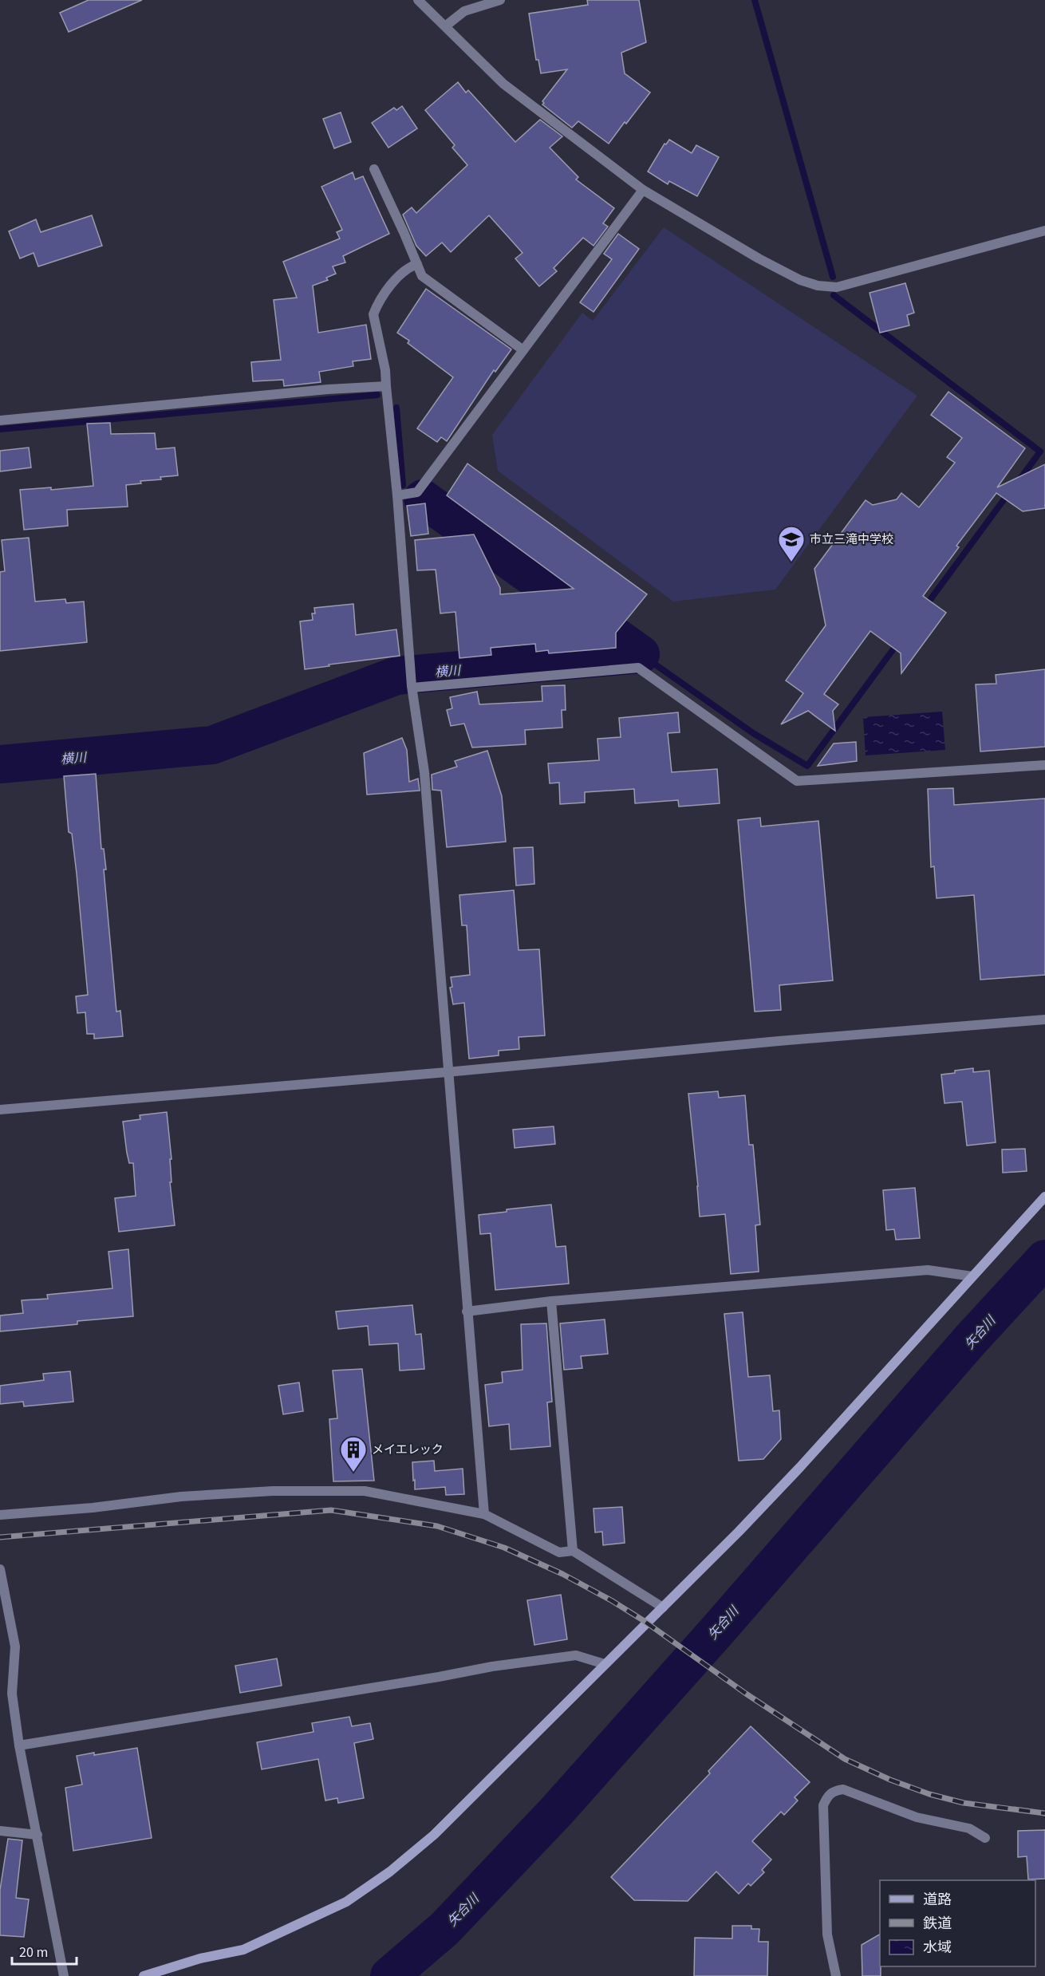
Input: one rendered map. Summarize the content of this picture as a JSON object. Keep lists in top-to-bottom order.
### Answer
{
  "water": ["横川", "矢合川"],
  "places": {
    "school or university": ["市立三滝中学校"],
    "building": ["メイエレック"]
  },
  "legend": ["道路", "鉄道", "水域"],
  "scale_bar": "20 m"
}
